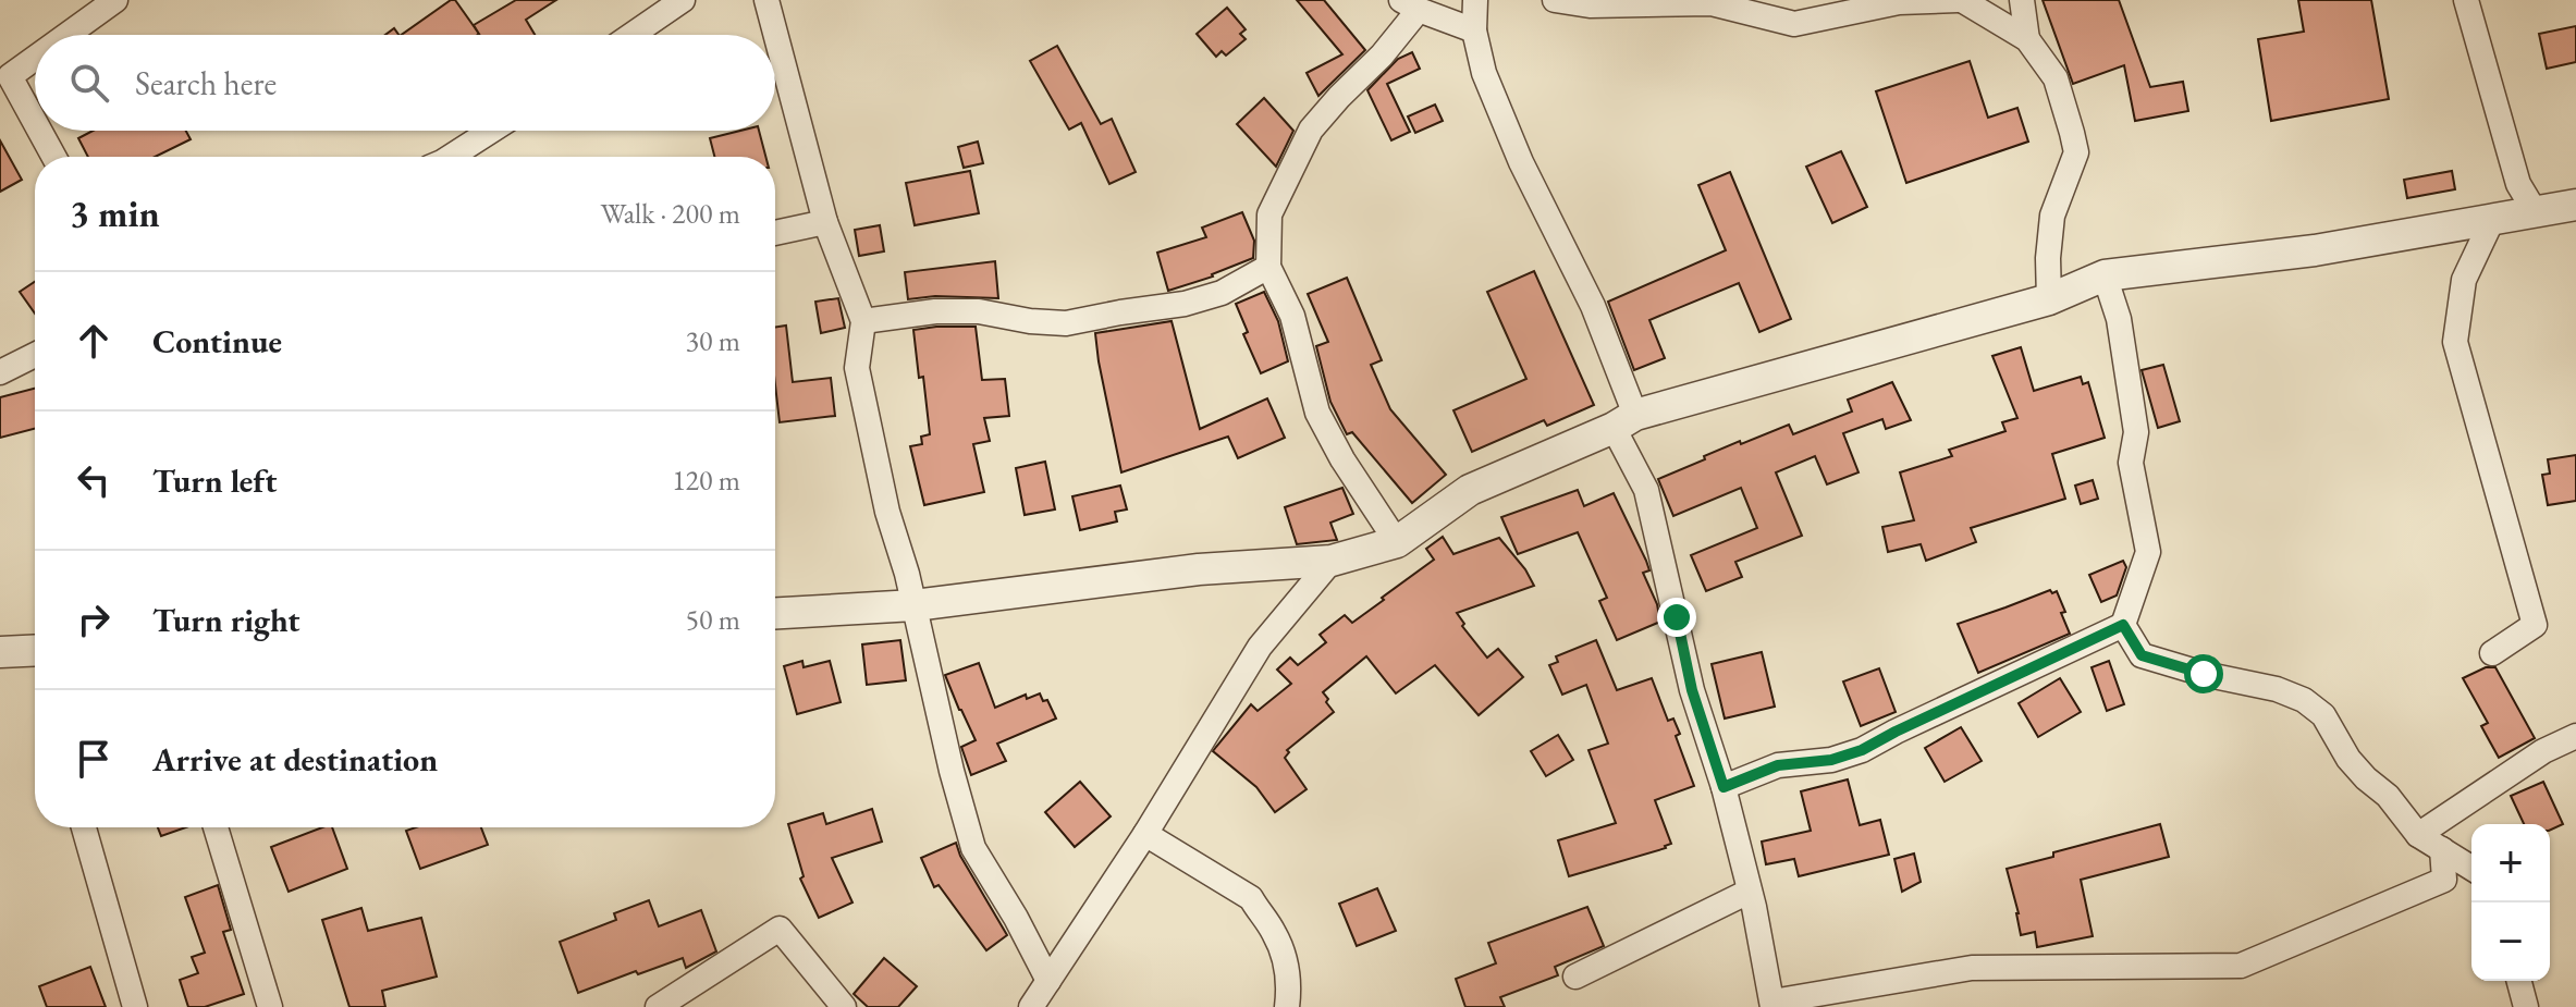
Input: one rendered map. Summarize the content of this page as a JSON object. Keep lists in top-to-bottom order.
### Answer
{
  "page": {
    "search": "Search here",
    "heading": ["3 min", "Walk · 200 m"],
    "list": [
      ["Continue", "30 m"],
      ["Turn left", "120 m"],
      ["Turn right", "50 m"],
      "Arrive at destination"
    ],
    "map_buttons": ["+", "−"]
  }
}
